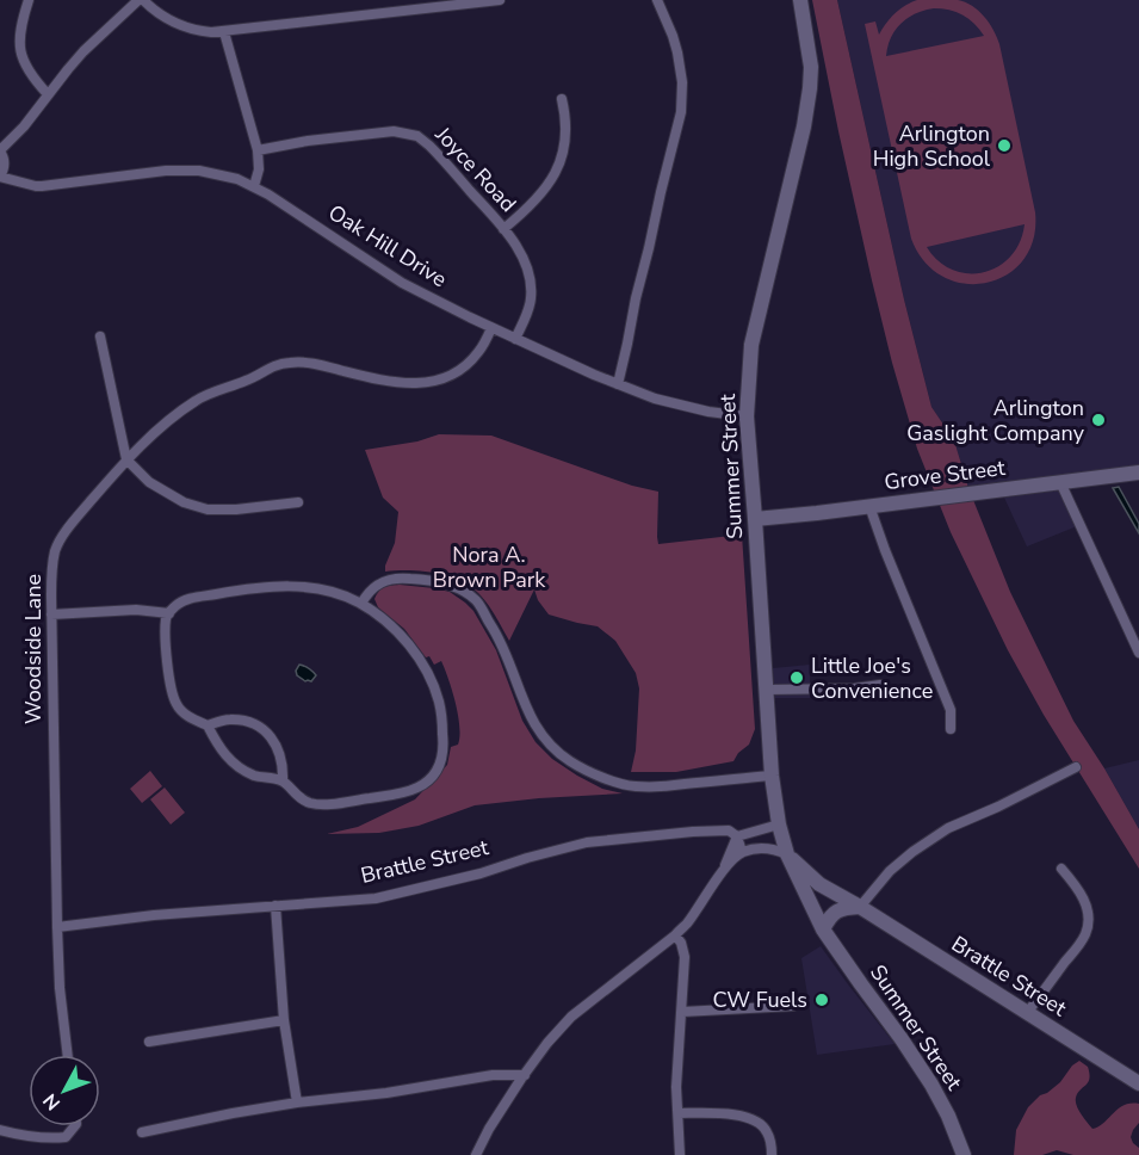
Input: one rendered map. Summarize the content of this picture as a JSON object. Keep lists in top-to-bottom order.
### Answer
{
  "streets": {
    "main road": ["Summer Street", "Grove Street", "Brattle Street"],
    "street": ["Joyce Road", "Oak Hill Drive", "Woodside Lane"]
  },
  "crossings": [
    ["Joyce Road", "Oak Hill Drive"],
    ["Oak Hill Drive", "Summer Street"],
    ["Oak Hill Drive", "Woodside Lane"],
    ["Summer Street", "Grove Street"],
    ["Summer Street", "Brattle Street"],
    ["Woodside Lane", "Brattle Street"]
  ],
  "parks": ["Nora A. Brown Park"],
  "places": [
    "Arlington High School",
    "Arlington Gaslight Company",
    "Little Joe's Convenience",
    "CW Fuels"
  ],
  "north": "bottom left"
}
